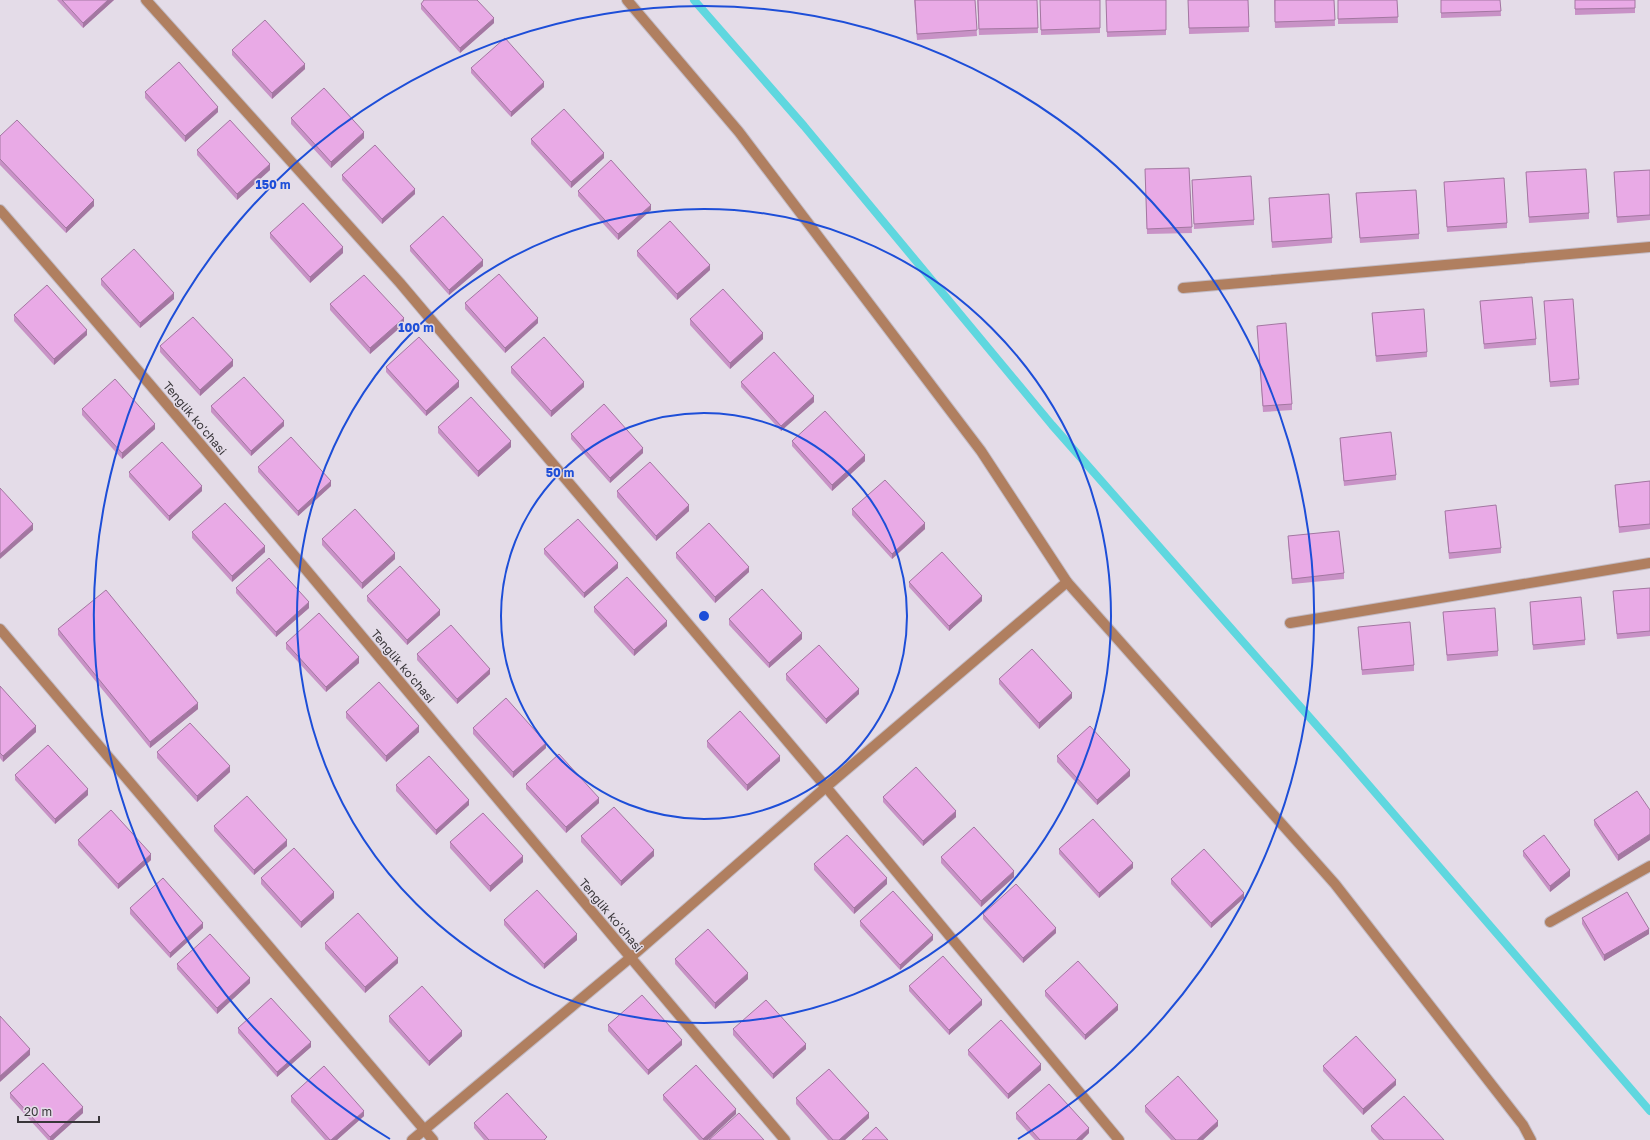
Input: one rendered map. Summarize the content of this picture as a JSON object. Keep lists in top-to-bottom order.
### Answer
{
  "streets": {
    "street": ["Tenglik ko'chasi"]
  },
  "scale_bar": "20 m",
  "rings": ["150 m", "100 m", "50 m"]
}
